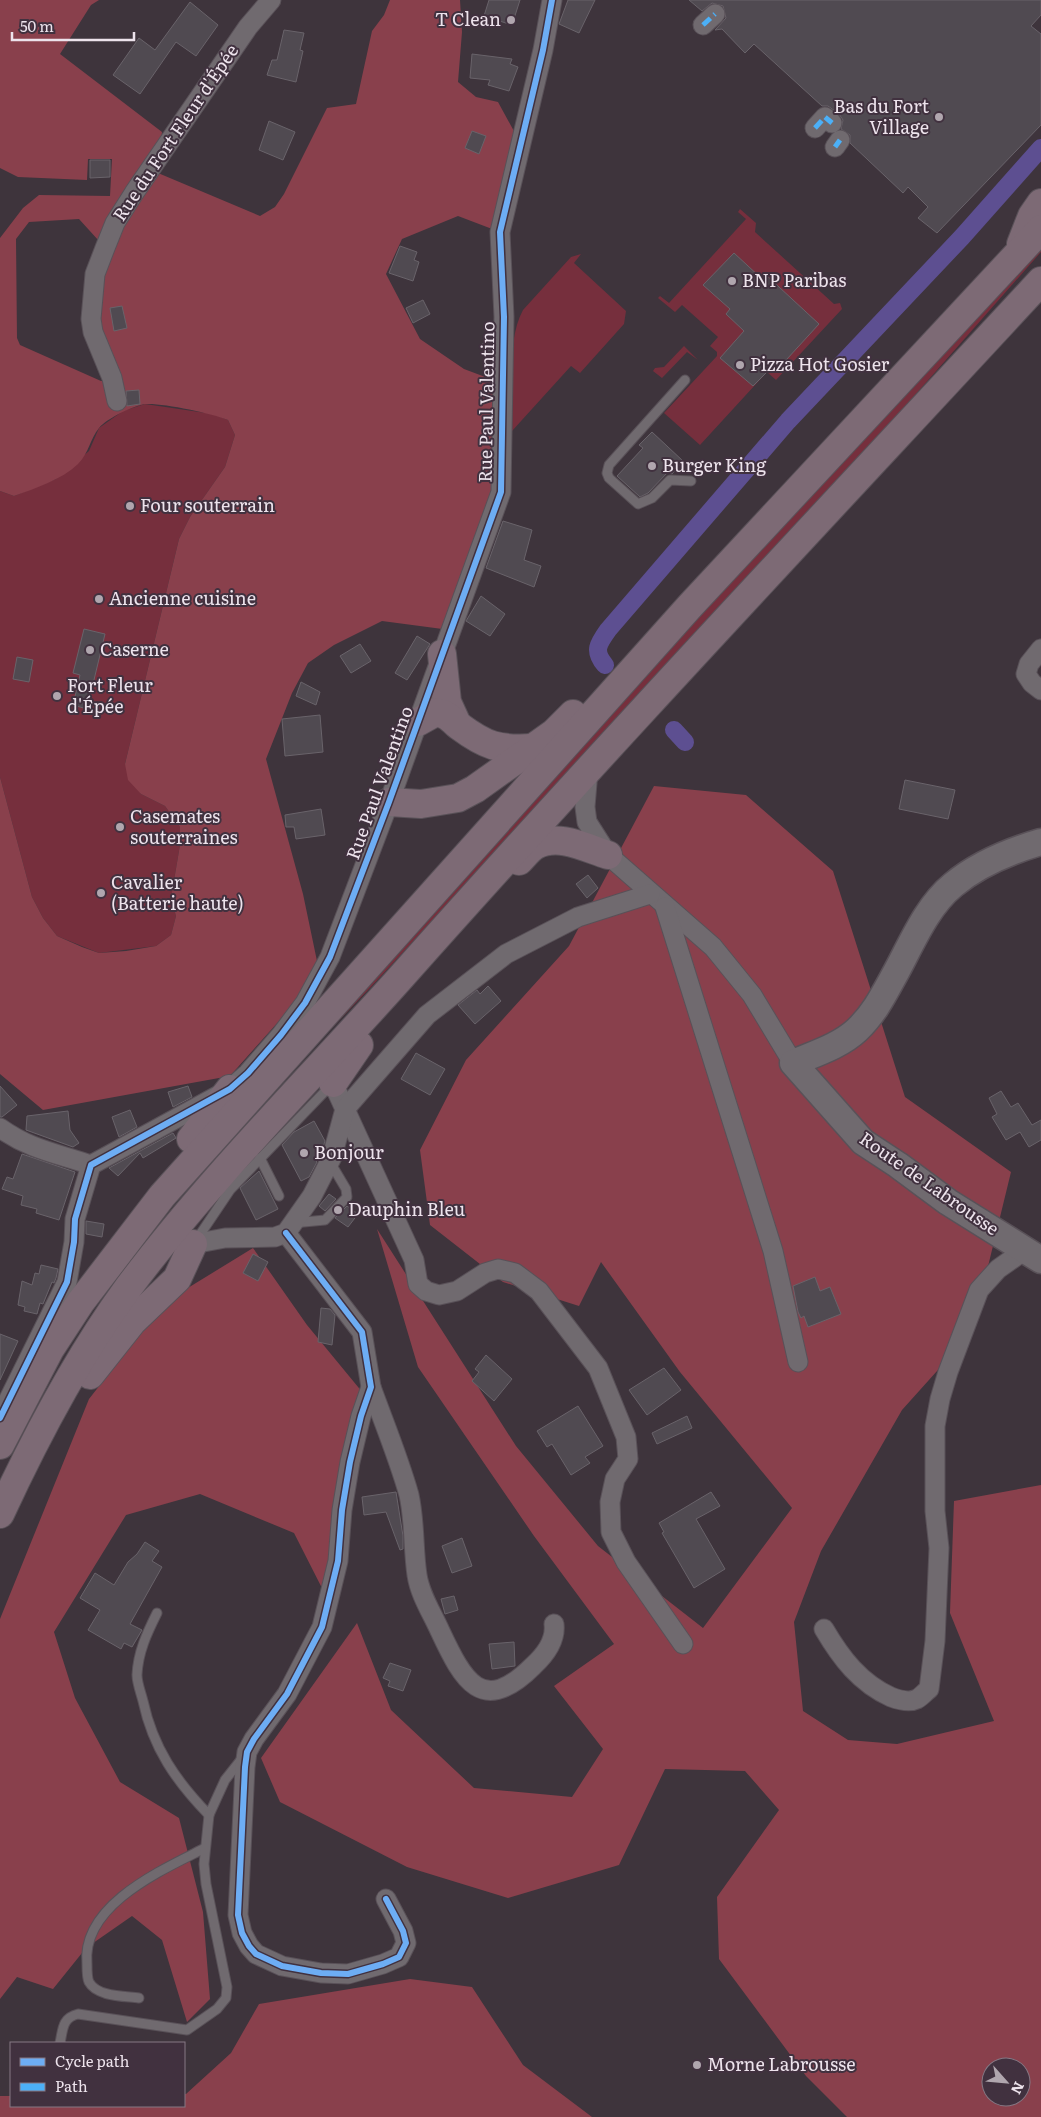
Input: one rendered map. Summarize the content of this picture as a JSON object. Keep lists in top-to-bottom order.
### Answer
{
  "streets": {
    "street": ["Rue du Fort Fleur d'Épée", "Rue Paul Valentino", "Route de Labrousse"]
  },
  "places": [
    "T Clean",
    "Bas du Fort Village",
    "BNP Paribas",
    "Pizza Hot Gosier",
    "Burger King",
    "Four souterrain",
    "Ancienne cuisine",
    "Caserne",
    "Fort Fleur d'Épée",
    "Casemates souterraines",
    "Cavalier (Batterie haute)",
    "Bonjour",
    "Dauphin Bleu",
    "Morne Labrousse"
  ],
  "legend": ["Cycle path", "Path"],
  "scale_bar": "50 m",
  "north": "bottom right"
}
